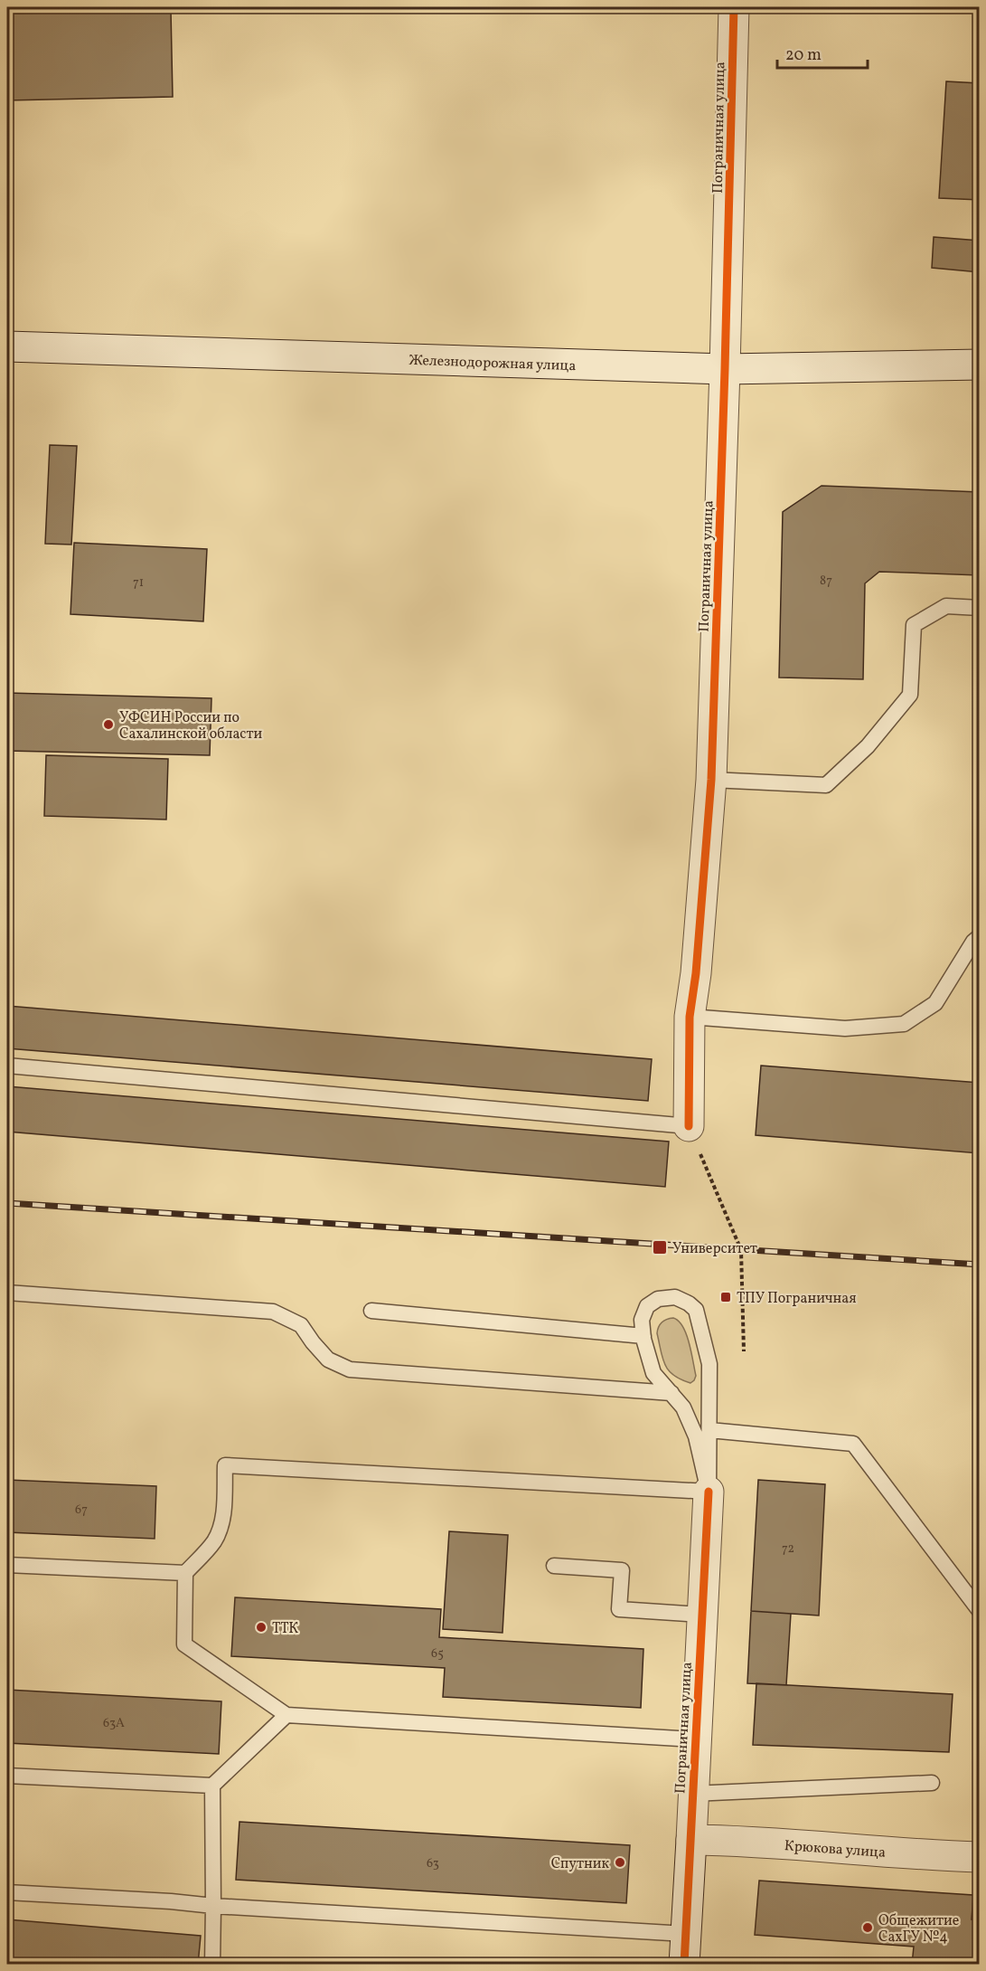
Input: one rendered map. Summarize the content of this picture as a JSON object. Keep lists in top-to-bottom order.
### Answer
{
  "streets": {
    "street": ["Пограничная улица", "Железнодорожная улица", "Крюкова улица"]
  },
  "crossings": [
    ["Пограничная улица", "Железнодорожная улица"],
    ["Пограничная улица", "Крюкова улица"]
  ],
  "places": {
    "other": [
      "УФСИН России по Сахалинской области",
      "ТТК",
      "Спутник",
      "Общежитие СахГУ №4"
    ],
    "transit": ["Университет", "ТПУ Пограничная"]
  },
  "house_numbers": [
    "87",
    "71",
    "67",
    "72",
    "65",
    "63А",
    "63"
  ],
  "scale_bar": "20 m"
}
